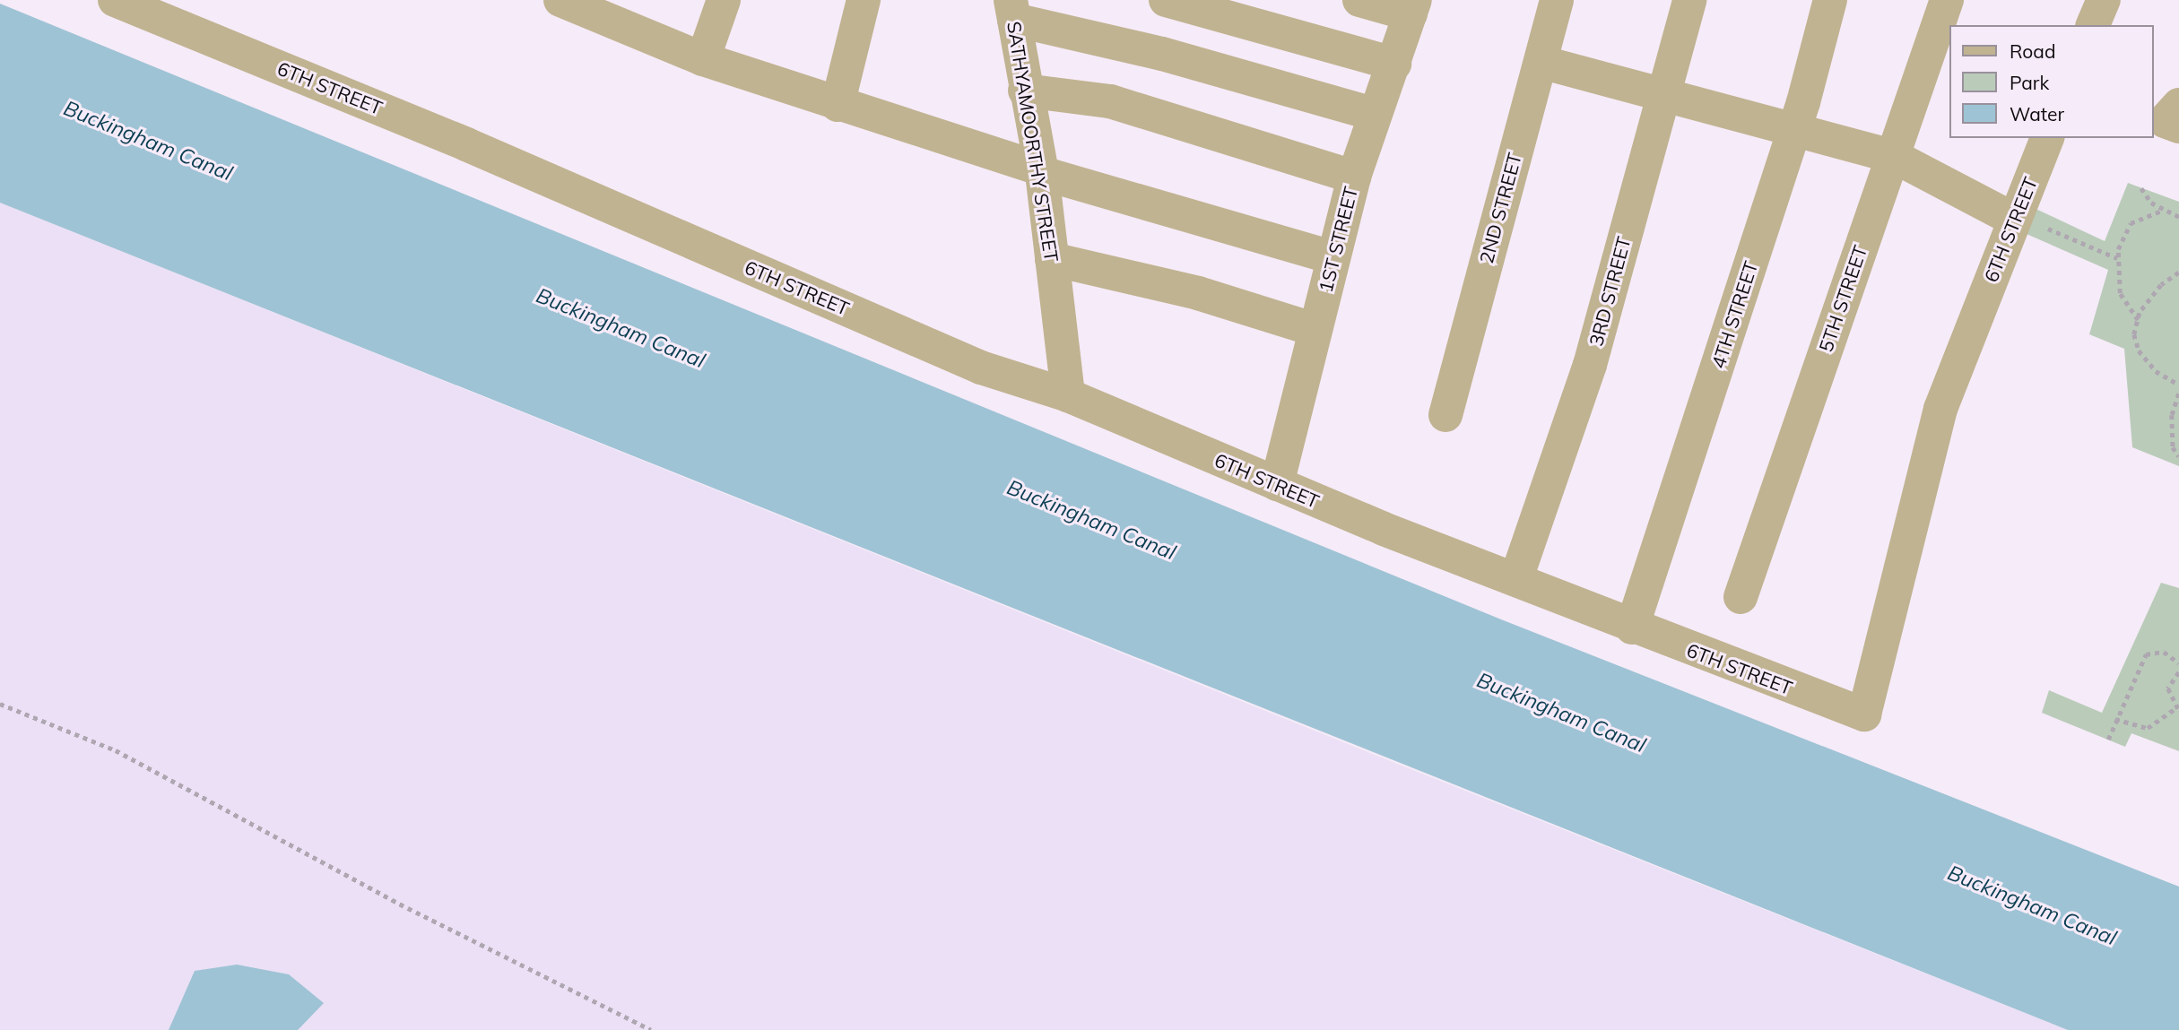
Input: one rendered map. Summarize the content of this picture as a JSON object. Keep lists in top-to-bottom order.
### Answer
{
  "streets": {
    "street": [
      "6TH STREET",
      "SATHYAMOORTHY STREET",
      "2ND STREET",
      "1ST STREET",
      "3RD STREET",
      "5TH STREET",
      "4TH STREET"
    ]
  },
  "crossings": [
    ["6TH STREET", "SATHYAMOORTHY STREET"],
    ["6TH STREET", "1ST STREET"],
    ["6TH STREET", "3RD STREET"],
    ["6TH STREET", "4TH STREET"]
  ],
  "water": ["Buckingham Canal"],
  "legend": ["Road", "Park", "Water"]
}
